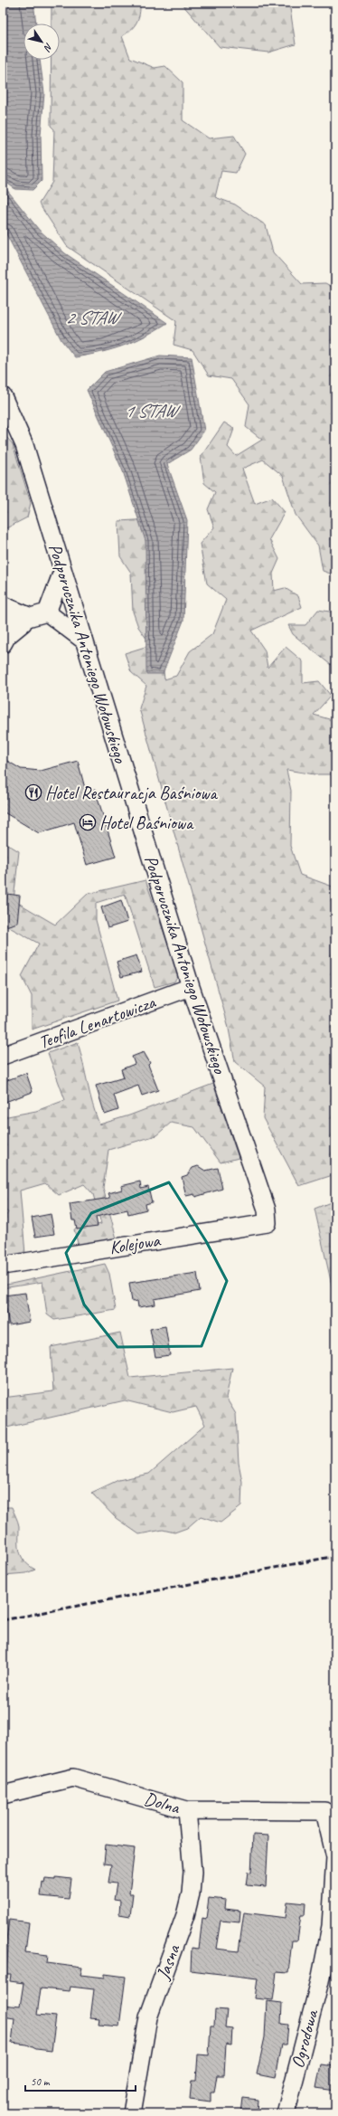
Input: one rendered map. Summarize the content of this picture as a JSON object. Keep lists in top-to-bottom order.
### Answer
{
  "streets": {
    "street": [
      "Podporucznika Antoniego Wołowskiego",
      "Teofila Lenartowicza",
      "Kolejowa",
      "Dolna",
      "Jasna",
      "Ogrodowa"
    ]
  },
  "crossings": [
    ["Podporucznika Antoniego Wołowskiego", "Teofila Lenartowicza"],
    ["Podporucznika Antoniego Wołowskiego", "Kolejowa"],
    ["Dolna", "Jasna"],
    ["Dolna", "Ogrodowa"]
  ],
  "water": ["2 STAW", "1 STAW"],
  "places": {
    "restaurant": ["Hotel Restauracja Baśniowa"],
    "hotel": ["Hotel Baśniowa"]
  },
  "scale_bar": "50 m",
  "north": "bottom right"
}
